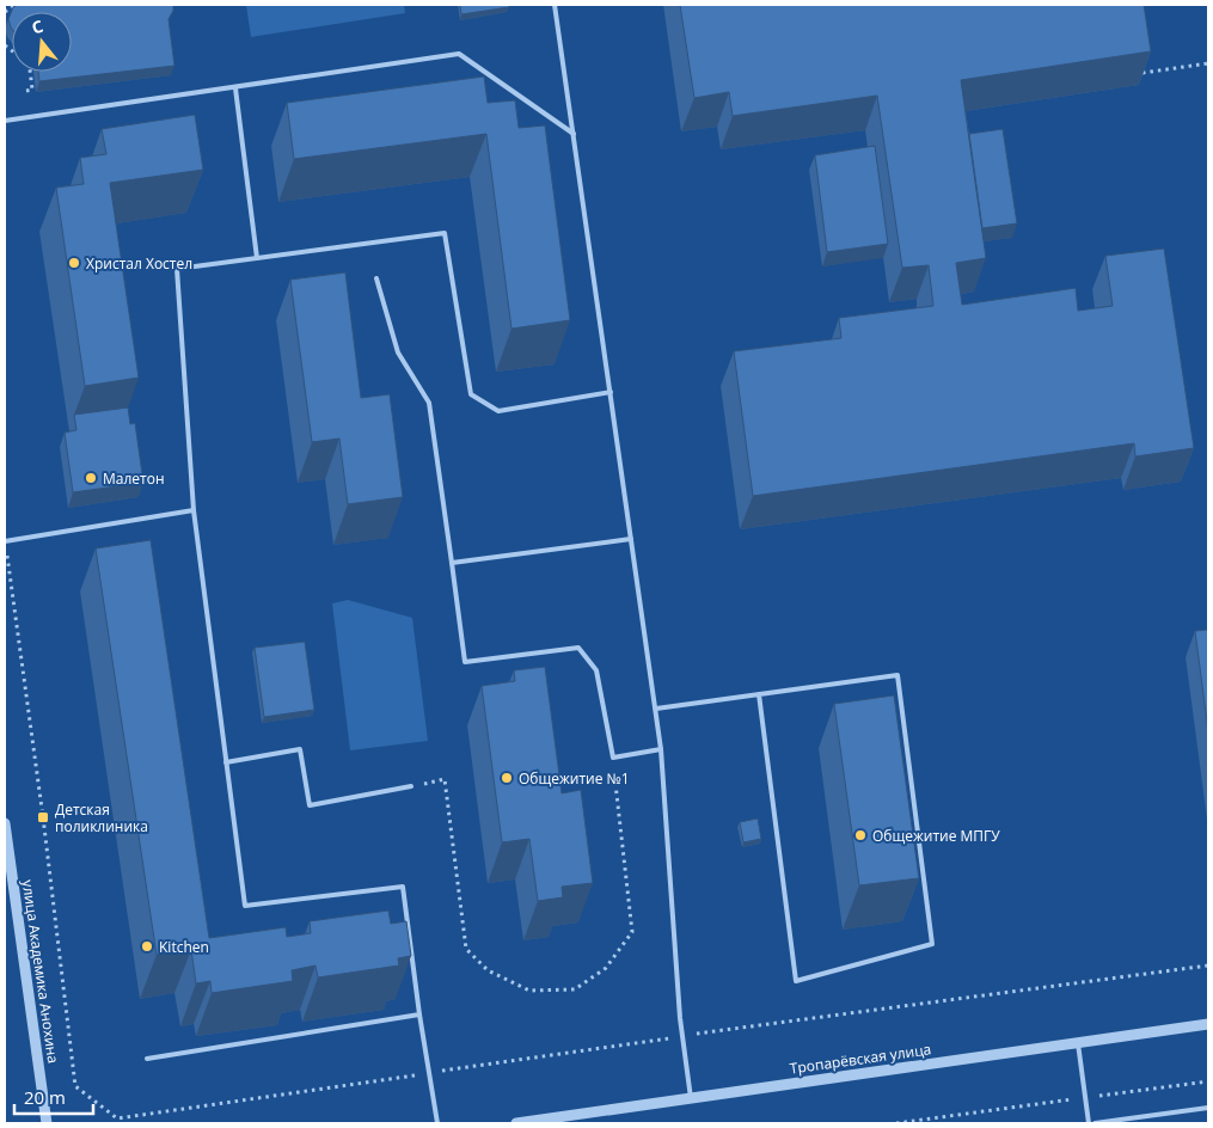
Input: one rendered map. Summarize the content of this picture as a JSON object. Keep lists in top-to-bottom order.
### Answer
{
  "streets": {
    "street": ["улица Академика Анохина", "Тропарёвская улица"]
  },
  "places": {
    "other": [
      "Христал Хостел",
      "Малетон",
      "Общежитие №1",
      "Общежитие МПГУ",
      "Kitchen"
    ],
    "transit": ["Детская поликлиника"]
  },
  "scale_bar": "20 m",
  "north": "top"
}
